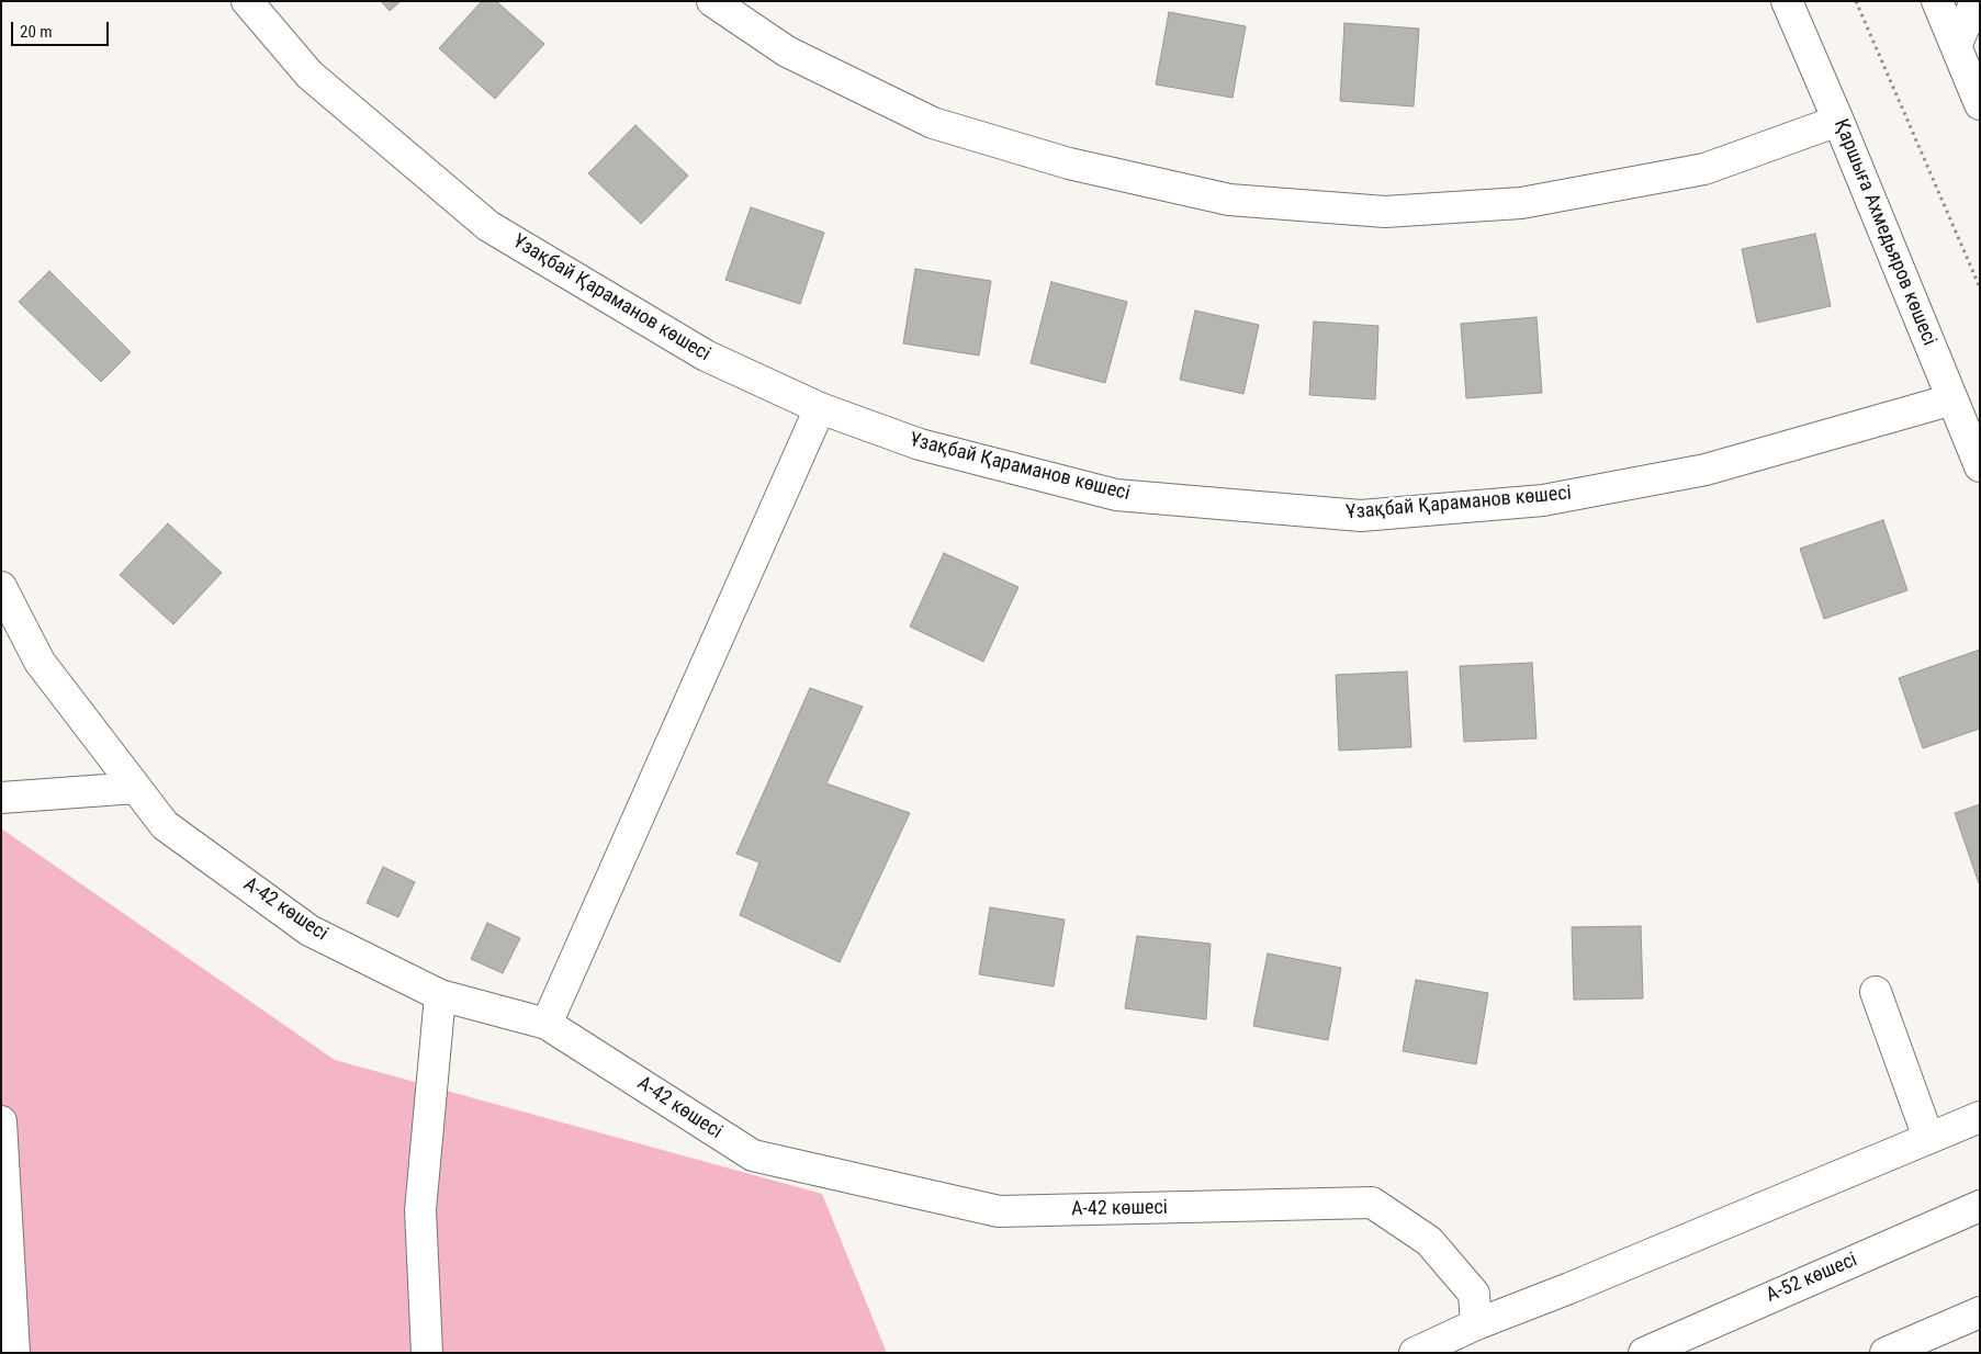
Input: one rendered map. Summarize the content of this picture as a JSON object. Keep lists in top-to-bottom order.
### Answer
{
  "streets": {
    "street": [
      "Қаршыға Ахмедьяров көшесі",
      "Ұзақбай Қараманов көшесі",
      "А-42 көшесі",
      "А-52 көшесі"
    ]
  },
  "crossings": [
    ["Қаршыға Ахмедьяров көшесі", "Ұзақбай Қараманов көшесі"]
  ],
  "scale_bar": "20 m"
}
